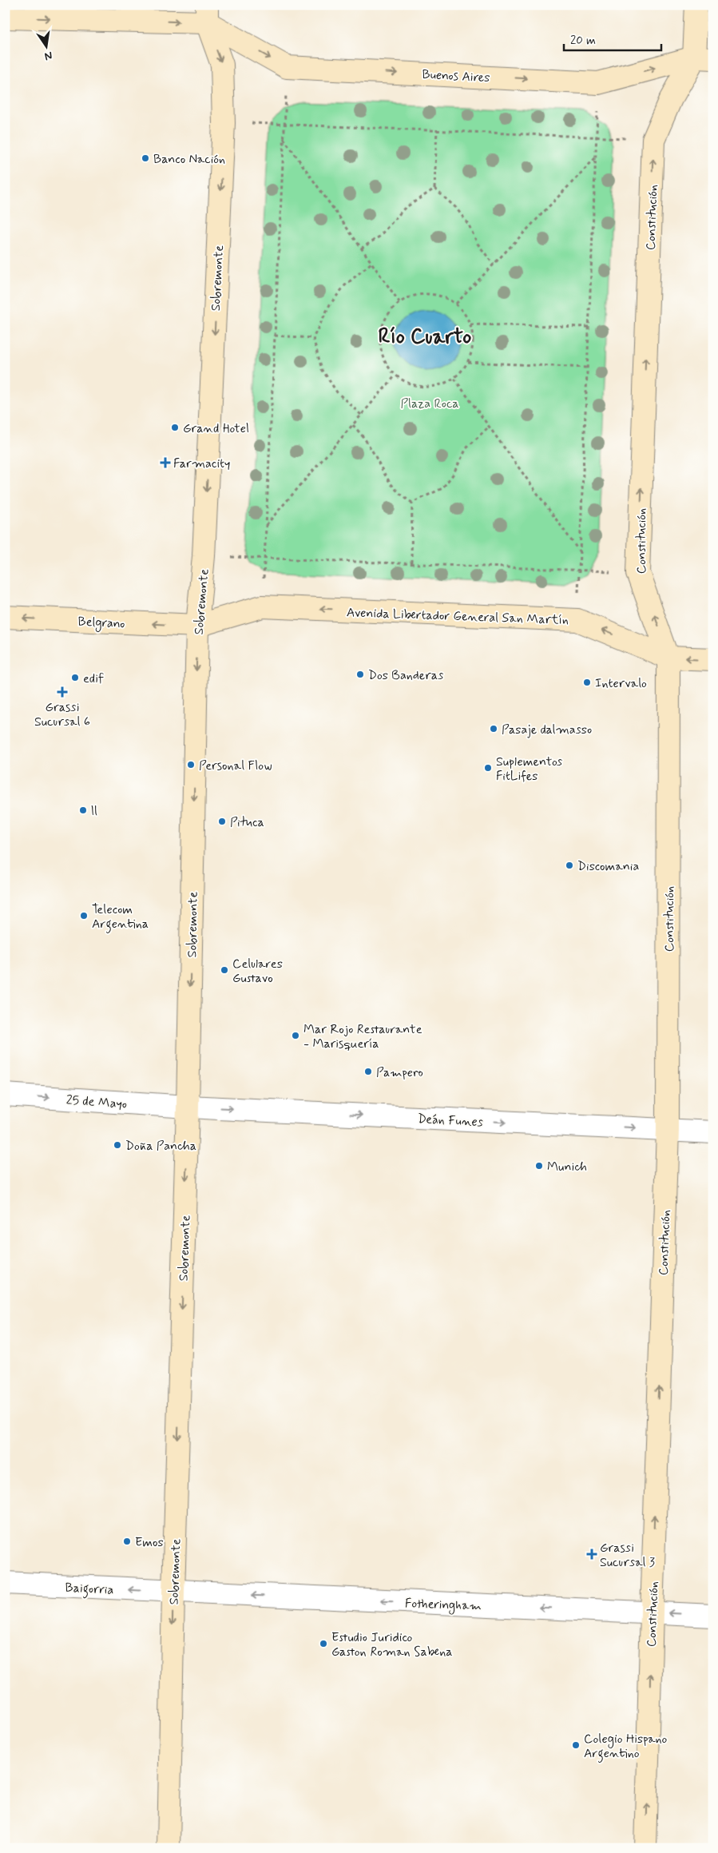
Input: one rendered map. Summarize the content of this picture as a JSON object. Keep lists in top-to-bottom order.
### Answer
{
  "streets": {
    "main road": [
      "Buenos Aires",
      "Constitución",
      "Sobremonte",
      "Avenida Libertador General San Martín",
      "Belgrano"
    ],
    "street": [
      "25 de Mayo",
      "Deán Funes",
      "Baigorria",
      "Fotheringham"
    ]
  },
  "crossings": [
    ["Buenos Aires", "Constitución"],
    ["Buenos Aires", "Sobremonte"],
    ["Constitución", "Avenida Libertador General San Martín"],
    ["Constitución", "Deán Funes"],
    ["Constitución", "Fotheringham"],
    ["Sobremonte", "Avenida Libertador General San Martín"],
    ["Sobremonte", "Belgrano"],
    ["Sobremonte", "25 de Mayo"],
    ["Sobremonte", "Deán Funes"],
    ["Sobremonte", "Baigorria"],
    ["Sobremonte", "Fotheringham"],
    ["Avenida Libertador General San Martín", "Belgrano"],
    ["25 de Mayo", "Deán Funes"],
    ["Baigorria", "Fotheringham"]
  ],
  "one_way": [
    "Buenos Aires",
    "Constitución",
    "Sobremonte",
    "Avenida Libertador General San Martín",
    "Belgrano",
    "25 de Mayo",
    "Deán Funes",
    "Baigorria",
    "Fotheringham"
  ],
  "districts": ["Río Cuarto"],
  "parks": ["Plaza Roca"],
  "places": {
    "other": [
      "Banco Nación",
      "Grand Hotel",
      "Dos Banderas",
      "edif",
      "Intervalo",
      "Pasaje dalmasso",
      "Personal Flow",
      "Suplementos FitLifes",
      "ll",
      "Pituca",
      "Discomania",
      "Telecom Argentina",
      "Celulares Gustavo",
      "Mar Rojo Restaurante - Marisquería",
      "Pampero",
      "Doña Pancha",
      "Munich",
      "Emos",
      "Estudio Juridico Gaston Roman Sabena",
      "Colegio Hispano Argentino"
    ],
    "health": ["Farmacity", "Grassi Sucursal 6", "Grassi Sucursal 3"]
  },
  "scale_bar": "20 m",
  "north": "bottom"
}
